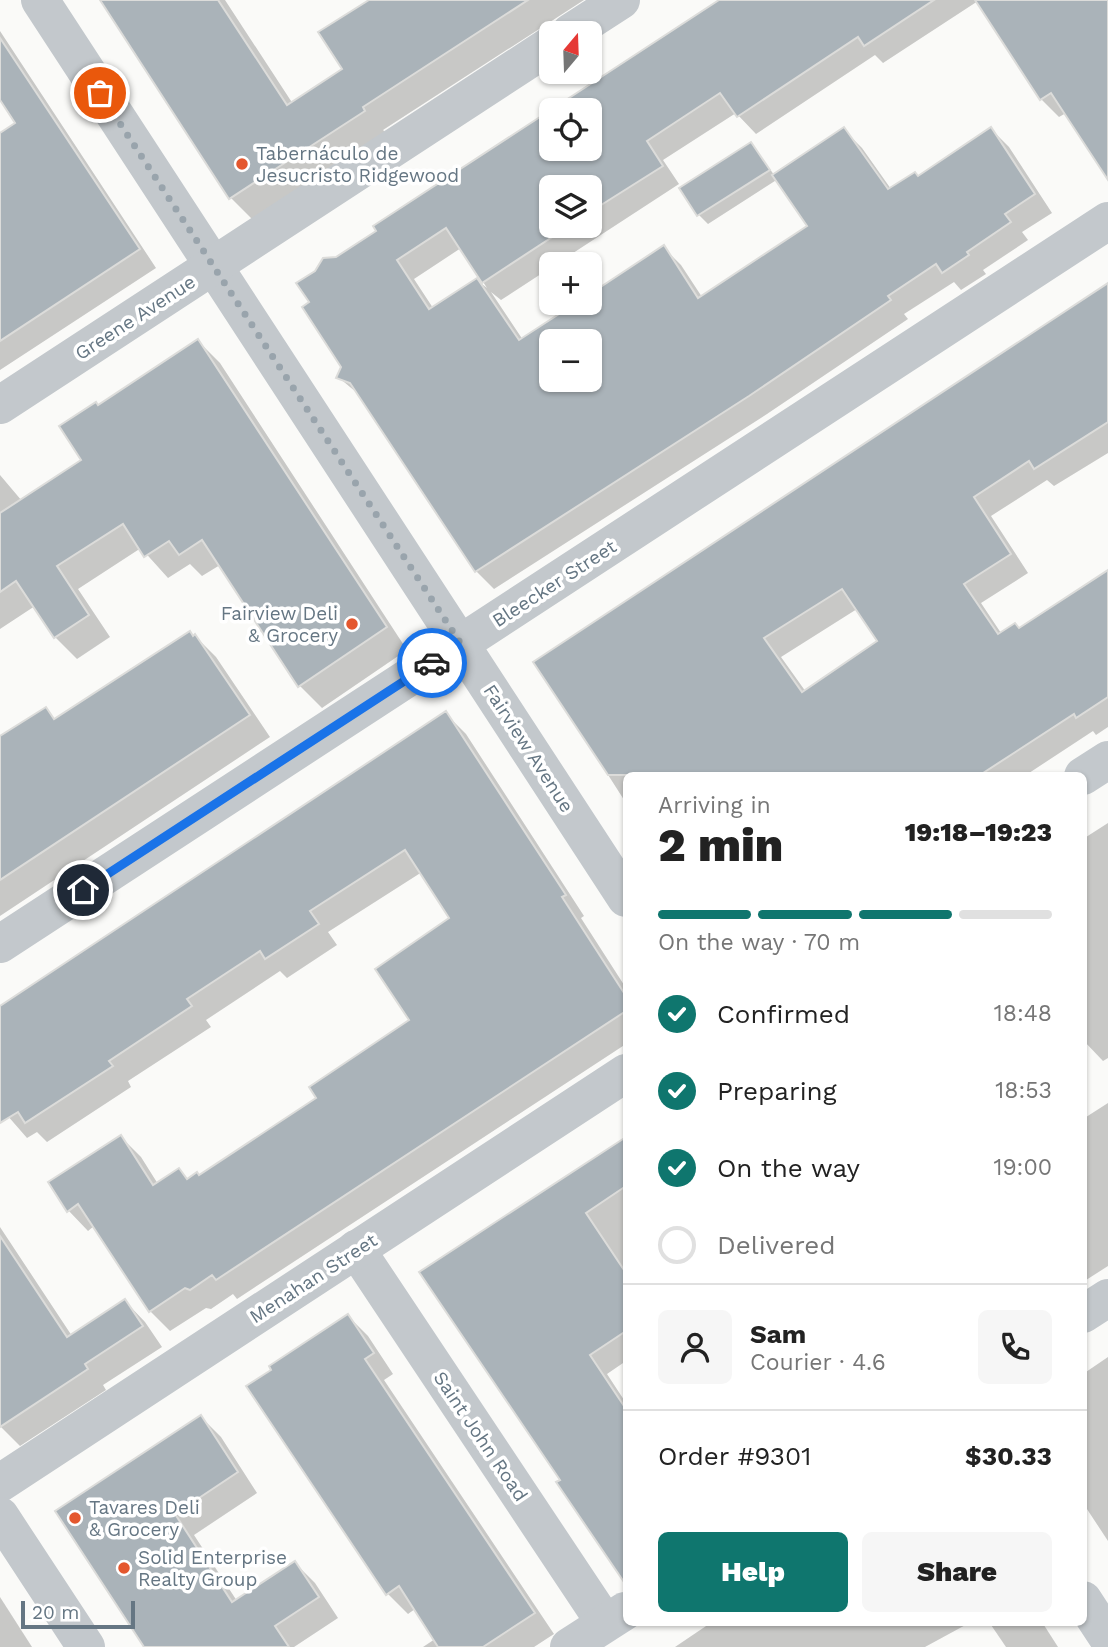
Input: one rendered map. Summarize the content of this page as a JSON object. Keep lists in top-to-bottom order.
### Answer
{
  "streets": {
    "street": [
      "Greene Avenue",
      "Bleecker Street",
      "Fairview Avenue",
      "Menahan Street",
      "Saint John Road"
    ]
  },
  "crossings": [
    ["Greene Avenue", "Fairview Avenue"],
    ["Bleecker Street", "Fairview Avenue"],
    ["Menahan Street", "Saint John Road"]
  ],
  "places": [
    "Tabernáculo de Jesucristo Ridgewood",
    "Fairview Deli & Grocery",
    "Tavares Deli & Grocery",
    "Solid Enterprise Realty Group"
  ],
  "scale_bar": "20 m",
  "north": "top",
  "page": {
    "map_buttons": ["+", "−"],
    "heading": ["2 min", "Arriving in", "19:18–19:23"],
    "panel": [
      "Sam",
      "Courier · 4.6",
      "Order #9301",
      "$30.33"
    ],
    "bar": "On the way · 70 m",
    "list": [
      ["Confirmed", "18:48"],
      ["Preparing", "18:53"],
      ["On the way", "19:00"],
      "Delivered"
    ],
    "buttons": ["Help", "Share"],
    "scale": "20 m"
  }
}
